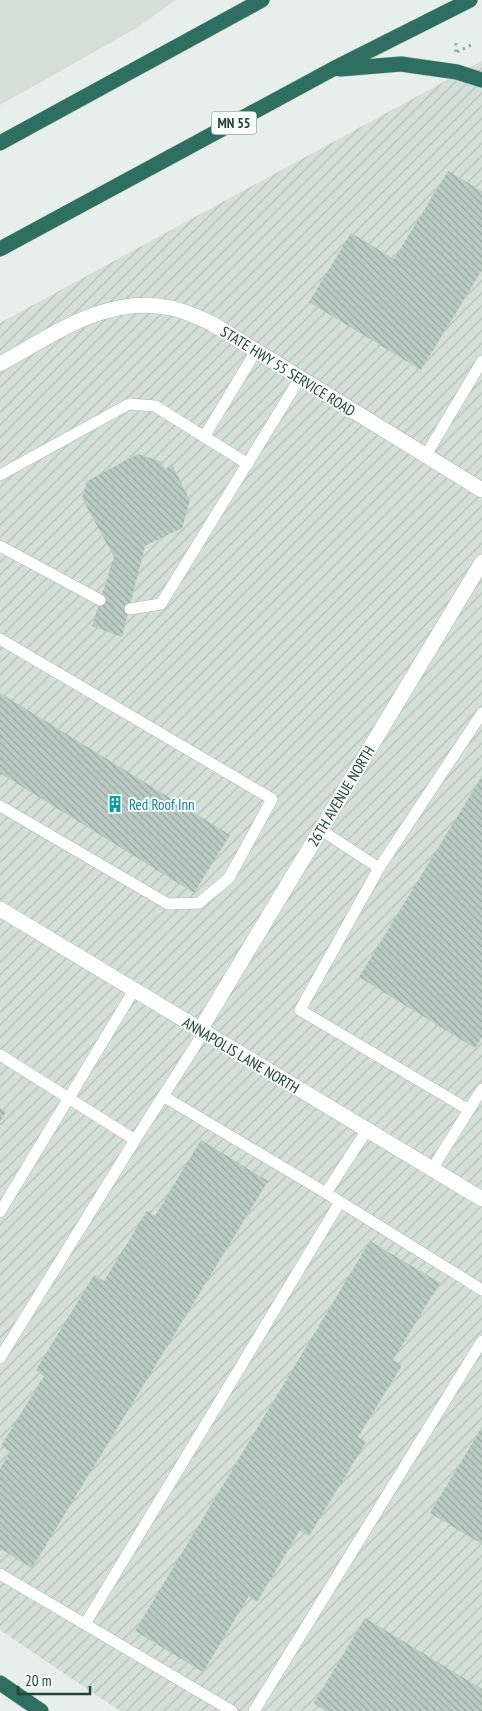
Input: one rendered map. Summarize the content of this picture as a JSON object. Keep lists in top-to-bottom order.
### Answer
{
  "streets": {
    "highway": ["MN 55"],
    "street": ["STATE HWY 55 SERVICE ROAD", "26TH AVENUE NORTH", "ANNAPOLIS LANE NORTH"]
  },
  "crossings": [
    ["26TH AVENUE NORTH", "ANNAPOLIS LANE NORTH"]
  ],
  "places": {
    "building": ["Red Roof Inn"]
  },
  "scale_bar": "20 m"
}
